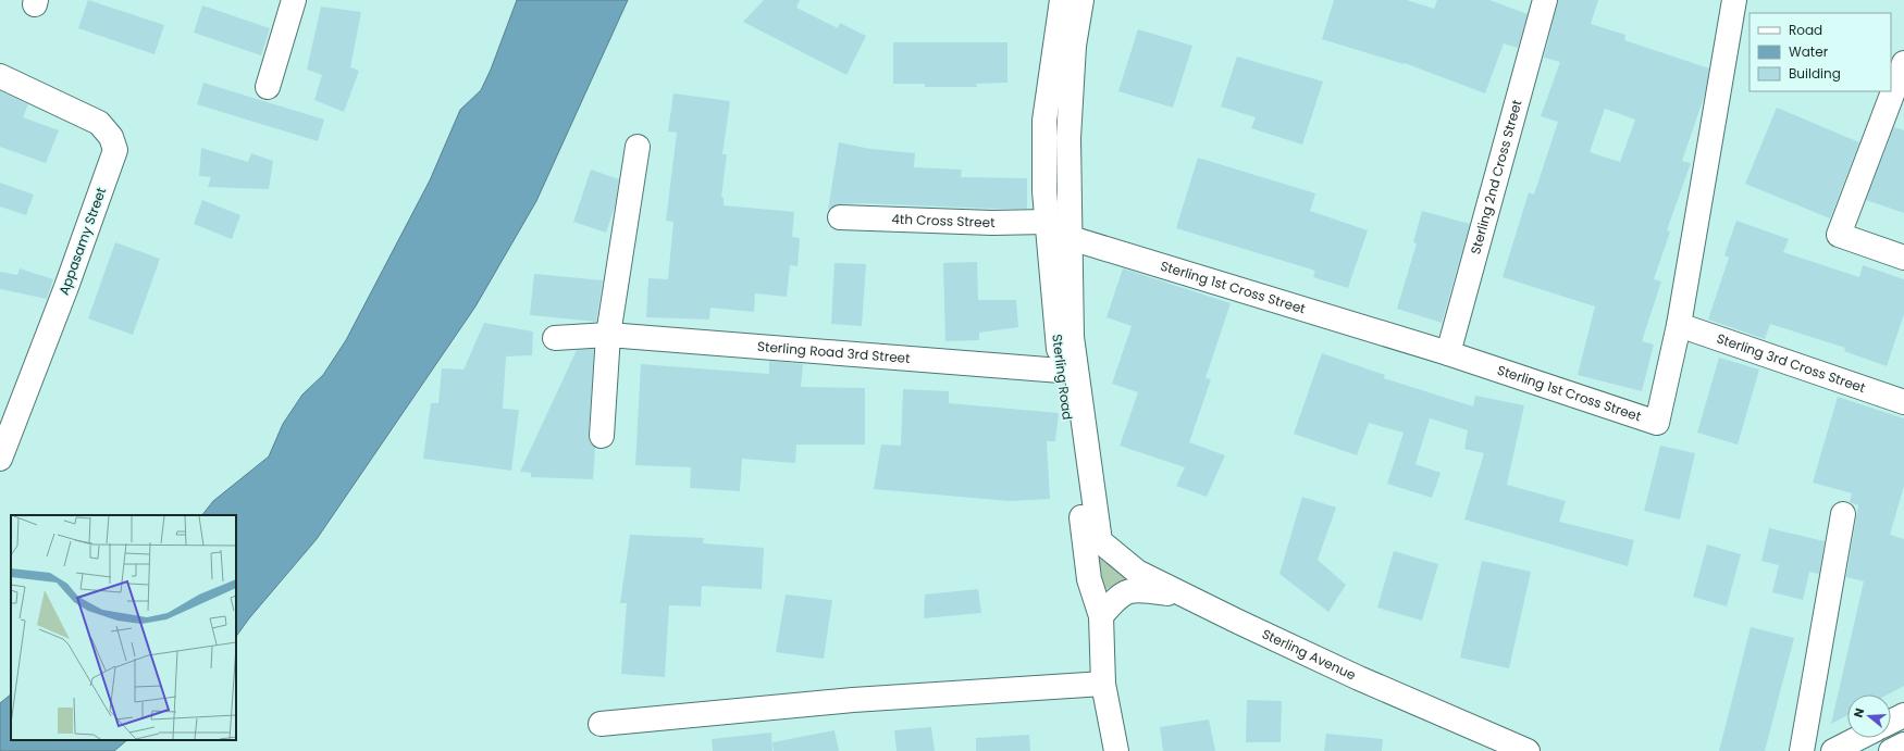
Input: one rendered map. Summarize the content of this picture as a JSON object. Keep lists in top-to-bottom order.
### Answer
{
  "streets": {
    "street": [
      "Sterling 2nd Cross Street",
      "4th Cross Street",
      "Appasamy Street",
      "Sterling 1st Cross Street",
      "Sterling Road 3rd Street",
      "Sterling 3rd Cross Street",
      "Sterling Road",
      "Sterling Avenue"
    ]
  },
  "crossings": [
    ["Sterling 2nd Cross Street", "Sterling 1st Cross Street"],
    ["4th Cross Street", "Sterling Road"],
    ["Sterling 1st Cross Street", "Sterling 3rd Cross Street"],
    ["Sterling 1st Cross Street", "Sterling Road"],
    ["Sterling Road 3rd Street", "Sterling Road"],
    ["Sterling Road", "Sterling Avenue"]
  ],
  "legend": ["Road", "Water", "Building"],
  "north": "left"
}
